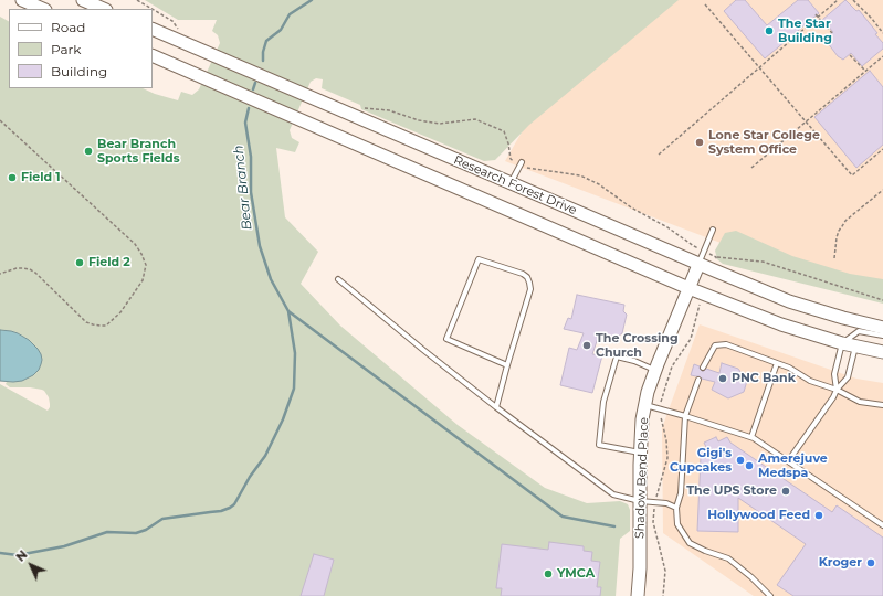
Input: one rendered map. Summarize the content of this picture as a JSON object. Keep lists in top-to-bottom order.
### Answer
{
  "streets": {
    "main road": ["Research Forest Drive", "Shadow Bend Place"]
  },
  "crossings": [
    ["Research Forest Drive", "Shadow Bend Place"]
  ],
  "water": ["Bear Branch"],
  "places": [
    "The Star Building",
    "Lone Star College System Office",
    "Bear Branch Sports Fields",
    "Field 1",
    "Field 2",
    "The Crossing Church",
    "PNC Bank",
    "Gigi's Cupcakes",
    "Amerejuve Medspa",
    "The UPS Store",
    "Hollywood Feed",
    "Kroger",
    "YMCA"
  ],
  "legend": ["Road", "Park", "Building"],
  "north": "top left"
}
